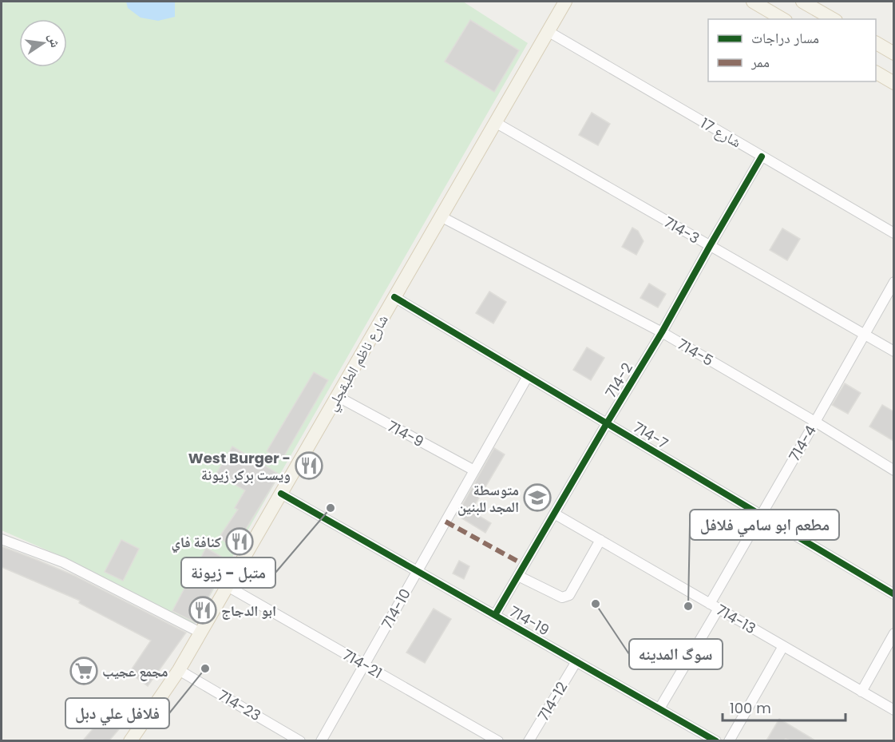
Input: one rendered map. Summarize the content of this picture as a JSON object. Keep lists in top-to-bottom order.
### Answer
{
  "streets": {
    "main road": ["شارع ناظم الطبقجلي"],
    "street": [
      "شارع 17",
      "714-3",
      "714-5",
      "714-2",
      "714-9",
      "714-7",
      "714-4",
      "714-10",
      "714-13",
      "714-19",
      "714-21",
      "714-12",
      "714-23"
    ]
  },
  "crossings": [
    ["شارع 17", "شارع ناظم الطبقجلي"],
    ["شارع 17", "714-2"],
    ["714-3", "شارع ناظم الطبقجلي"],
    ["714-3", "714-2"],
    ["714-3", "714-4"],
    ["714-5", "شارع ناظم الطبقجلي"],
    ["714-5", "714-2"],
    ["714-5", "714-4"],
    ["شارع ناظم الطبقجلي", "714-9"],
    ["شارع ناظم الطبقجلي", "714-7"],
    ["شارع ناظم الطبقجلي", "714-19"],
    ["شارع ناظم الطبقجلي", "714-21"],
    ["شارع ناظم الطبقجلي", "714-23"],
    ["714-2", "714-7"],
    ["714-2", "714-13"],
    ["714-2", "714-19"],
    ["714-9", "714-10"],
    ["714-7", "714-4"],
    ["714-7", "714-10"],
    ["714-4", "714-13"],
    ["714-4", "714-19"],
    ["714-10", "714-19"],
    ["714-10", "714-21"],
    ["714-19", "714-12"]
  ],
  "places": {
    "restaurant": ["West Burger - ويست بركر زيونة", "كنافة فاي", "ابو الدجاج"],
    "school or university": ["متوسطة المجد للبنين"],
    "other": [
      "متبل - زيونة",
      "سوگ المدينه",
      "مطعم ابو سامي فلافل",
      "فلافل علي دبل"
    ],
    "supermarket": ["مجمع عجيب"]
  },
  "legend": ["مسار دراجات", "ممر"],
  "scale_bar": "100 m",
  "north": "right"
}
